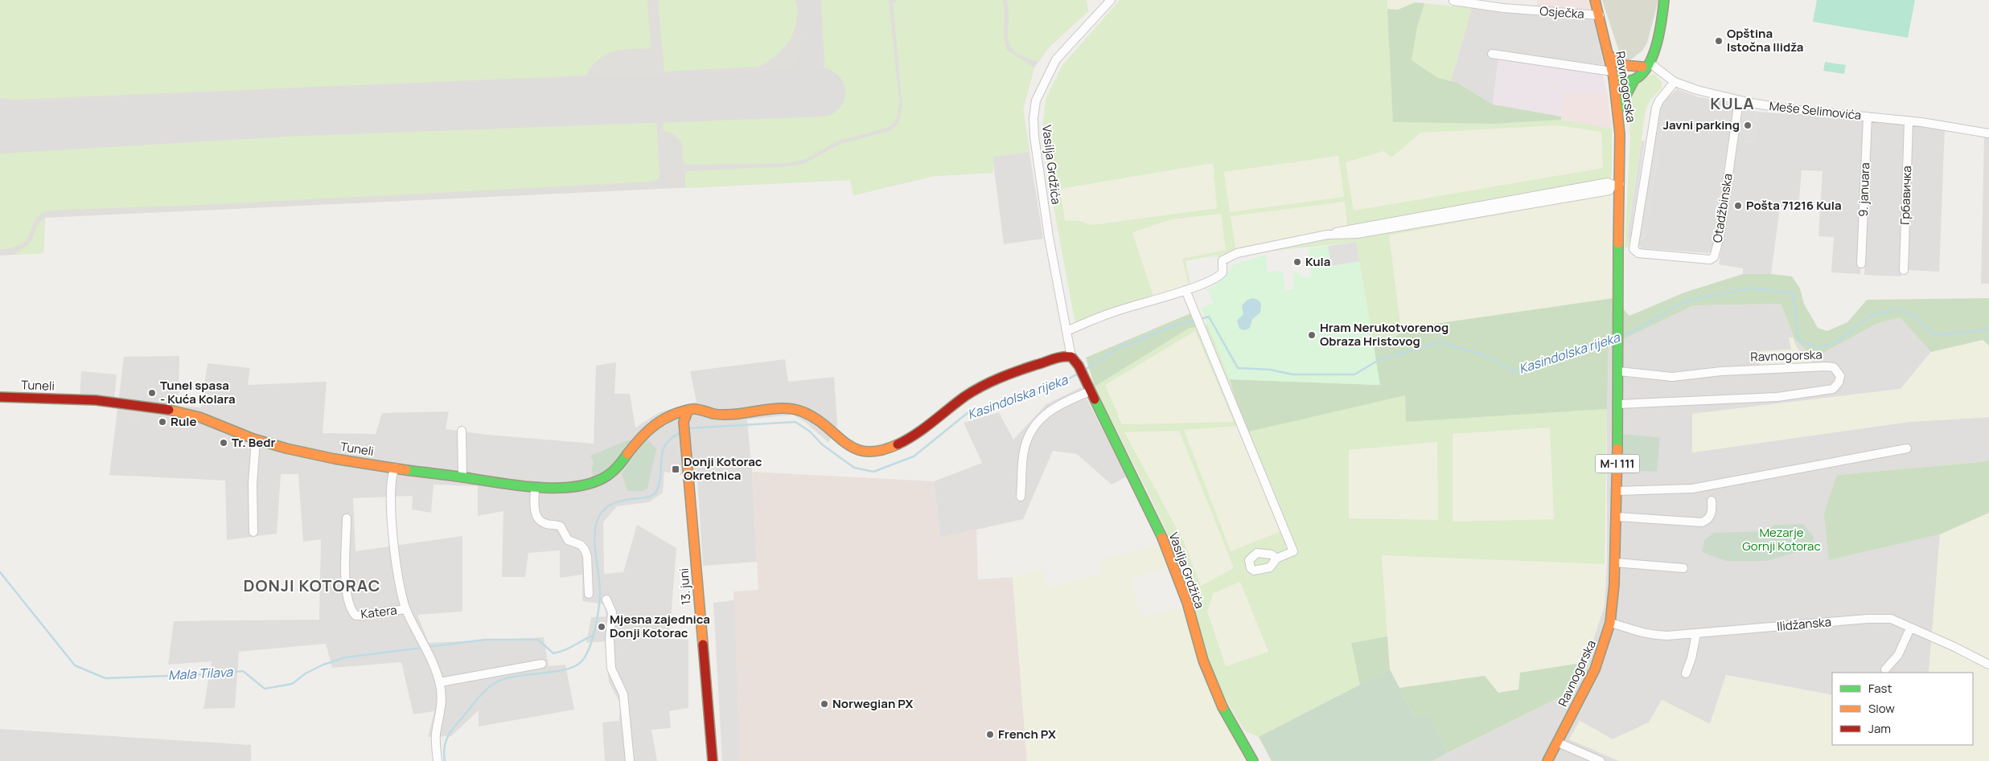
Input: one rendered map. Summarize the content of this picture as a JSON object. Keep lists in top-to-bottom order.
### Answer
{
  "streets": {
    "street": [
      "Osječka",
      "Ravnogorska",
      "Meše Selimovića",
      "Vasilja Grdžića",
      "9. januara",
      "Грбавичка",
      "Otadžbinska",
      "Tuneli",
      "M-I 111",
      "13. juni",
      "Katera",
      "Ilidžanska"
    ]
  },
  "crossings": [
    ["Osječka", "Ravnogorska"],
    ["Ravnogorska", "Meše Selimovića"],
    ["Ravnogorska", "Otadžbinska"],
    ["Ravnogorska", "Ilidžanska"],
    ["Meše Selimovića", "9. januara"],
    ["Meše Selimovića", "Грбавичка"],
    ["Meše Selimovića", "Otadžbinska"],
    ["Vasilja Grdžića", "Tuneli"],
    ["Tuneli", "13. juni"],
    ["Tuneli", "Katera"]
  ],
  "districts": ["KULA", "DONJI KOTORAC"],
  "water": ["Kasindolska rijeka", "Mala Tilava"],
  "parks": ["Mezarje Gornji Kotorac"],
  "places": {
    "other": [
      "Opština Istočna Ilidža",
      "Javni parking",
      "Pošta 71216 Kula",
      "Kula",
      "Hram Nerukotvorenog Obraza Hristovog",
      "Tunel spasa - Kuća Kolara",
      "Rule",
      "Tr. Bedr",
      "Mjesna zajednica Donji Kotorac",
      "Norwegian PX",
      "French PX"
    ],
    "transit": ["Donji Kotorac Okretnica"]
  },
  "legend": ["Fast", "Slow", "Jam"]
}
